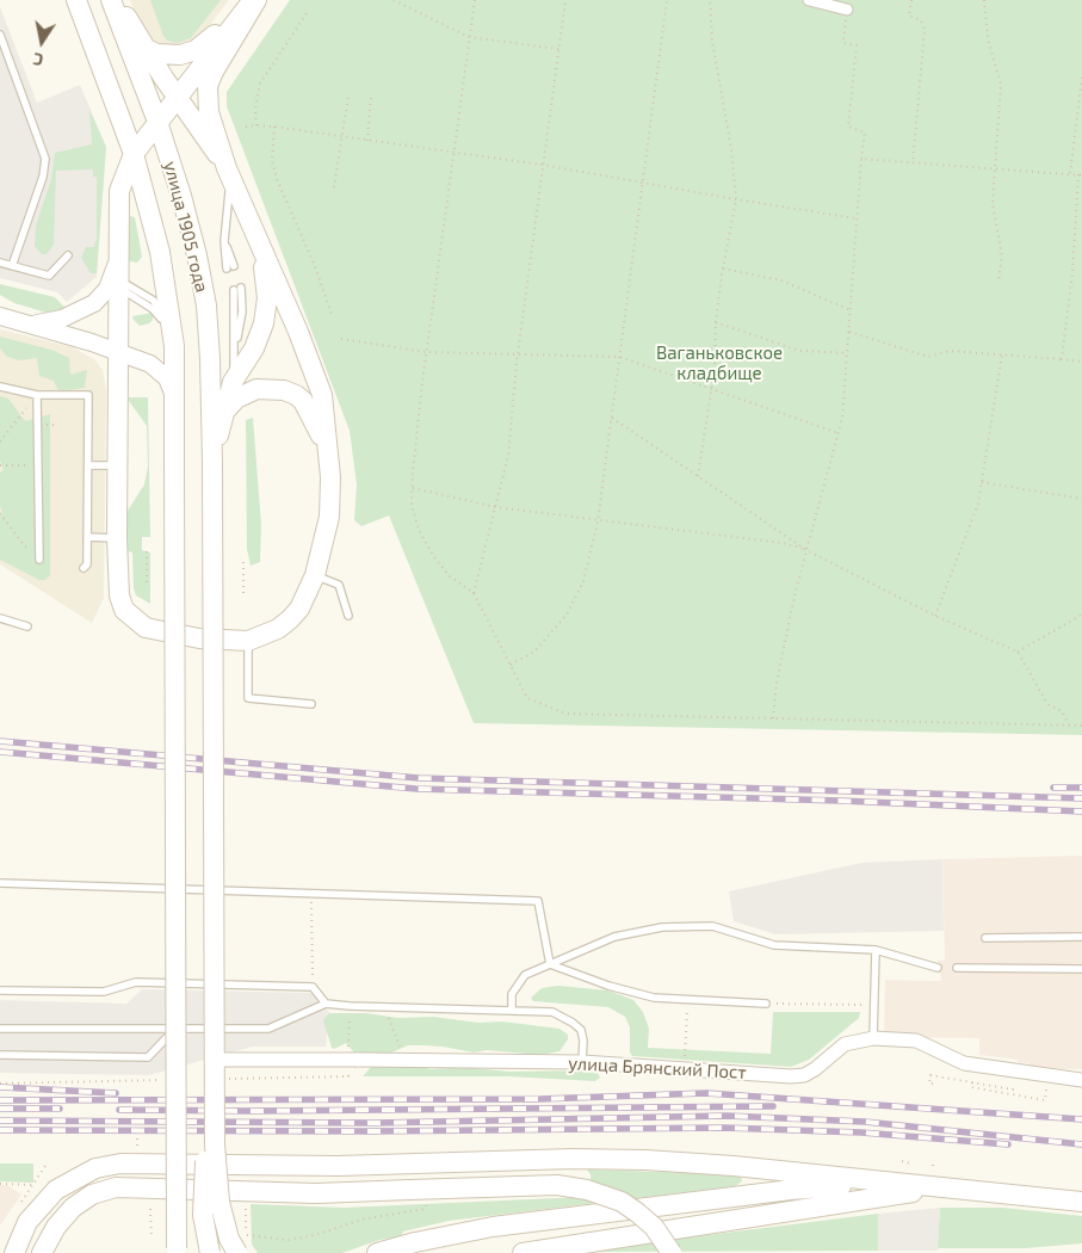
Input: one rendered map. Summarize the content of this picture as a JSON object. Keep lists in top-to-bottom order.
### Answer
{
  "streets": {
    "main road": ["улица 1905 года"],
    "street": ["улица Брянский Пост"]
  },
  "parks": ["Ваганьковское кладбище"],
  "north": "bottom"
}
